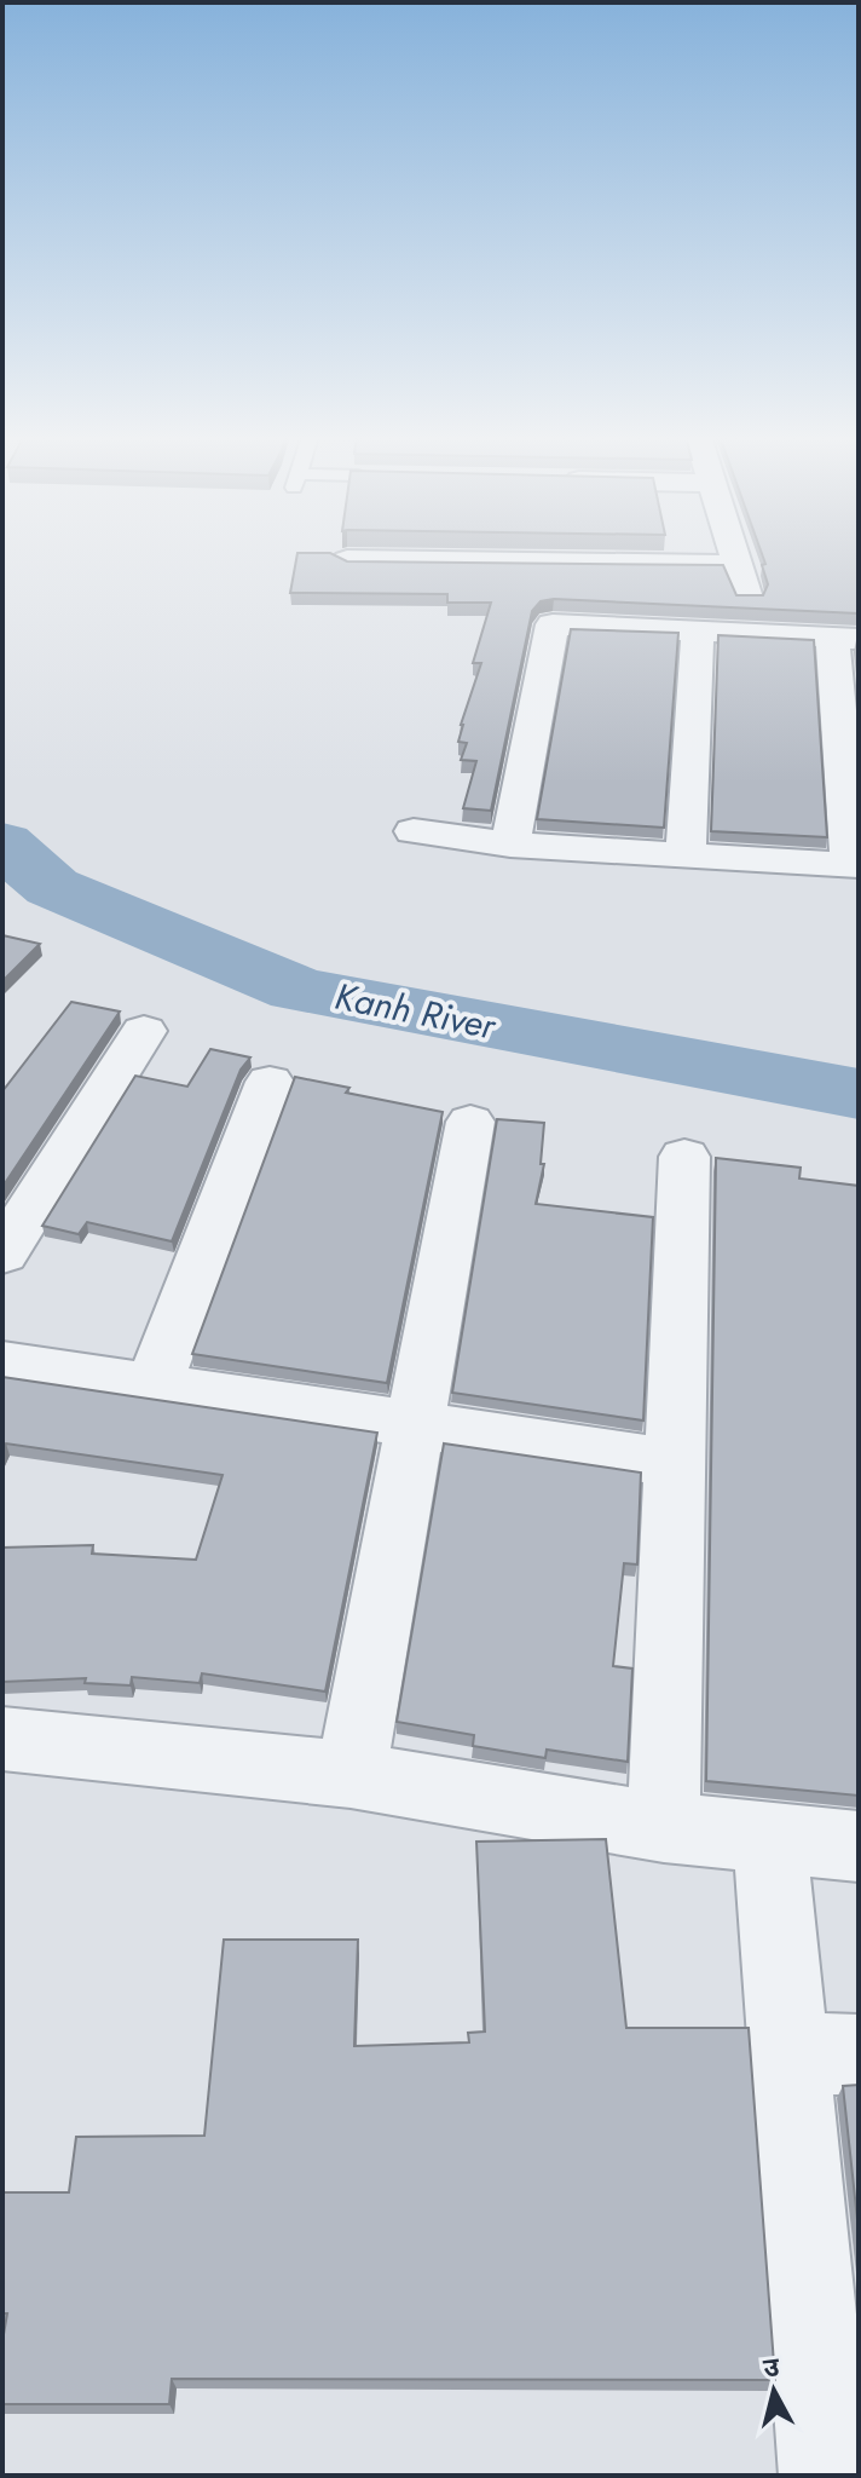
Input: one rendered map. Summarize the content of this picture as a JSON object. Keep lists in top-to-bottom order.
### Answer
{
  "water": ["Kanh River"],
  "north": "top"
}
